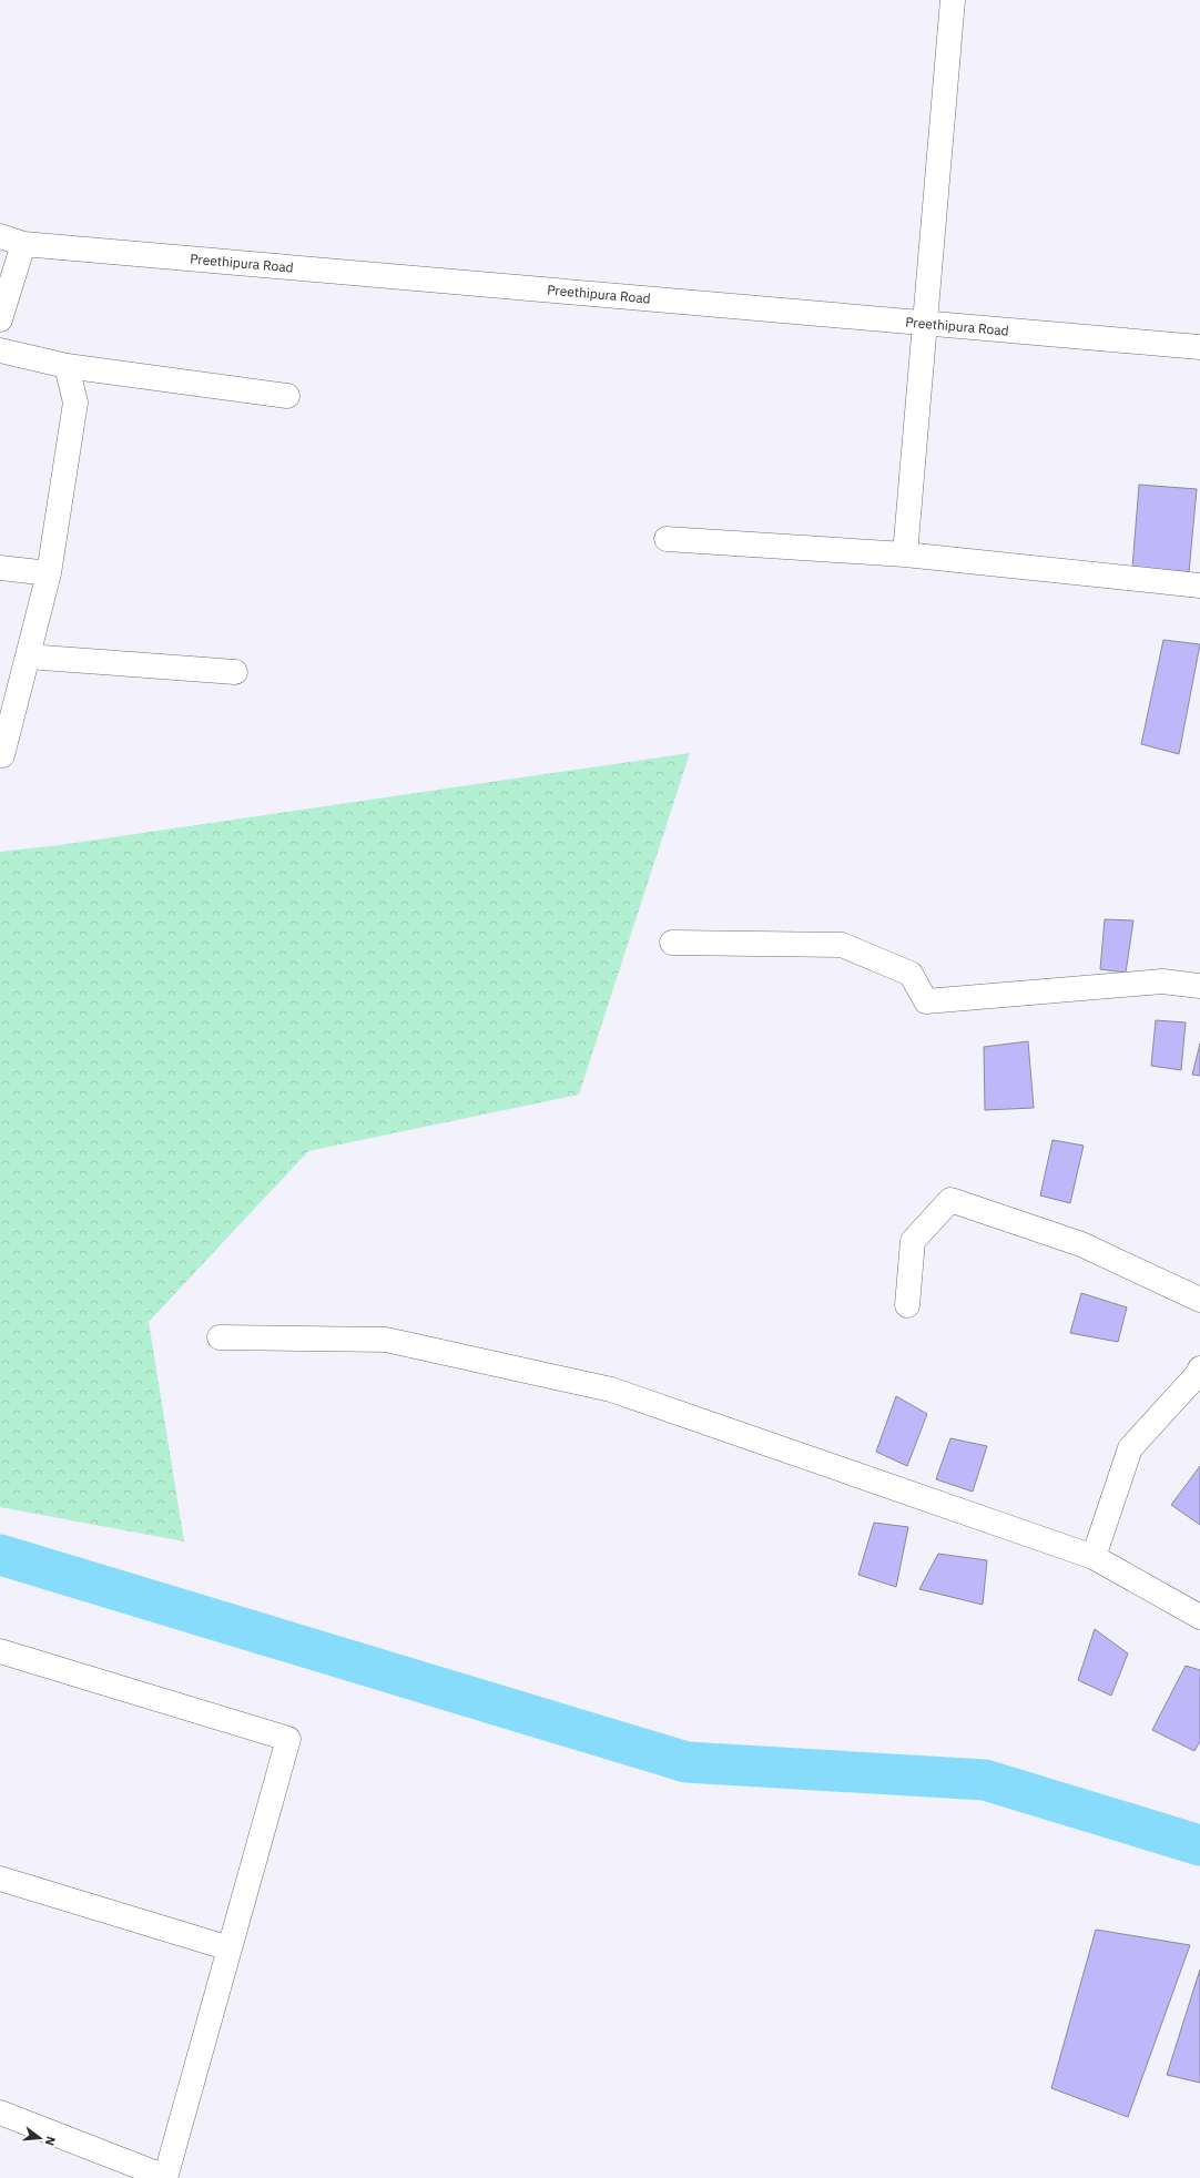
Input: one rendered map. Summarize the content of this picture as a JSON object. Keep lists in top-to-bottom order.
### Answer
{
  "streets": {
    "street": ["Preethipura Road"]
  },
  "north": "right"
}
